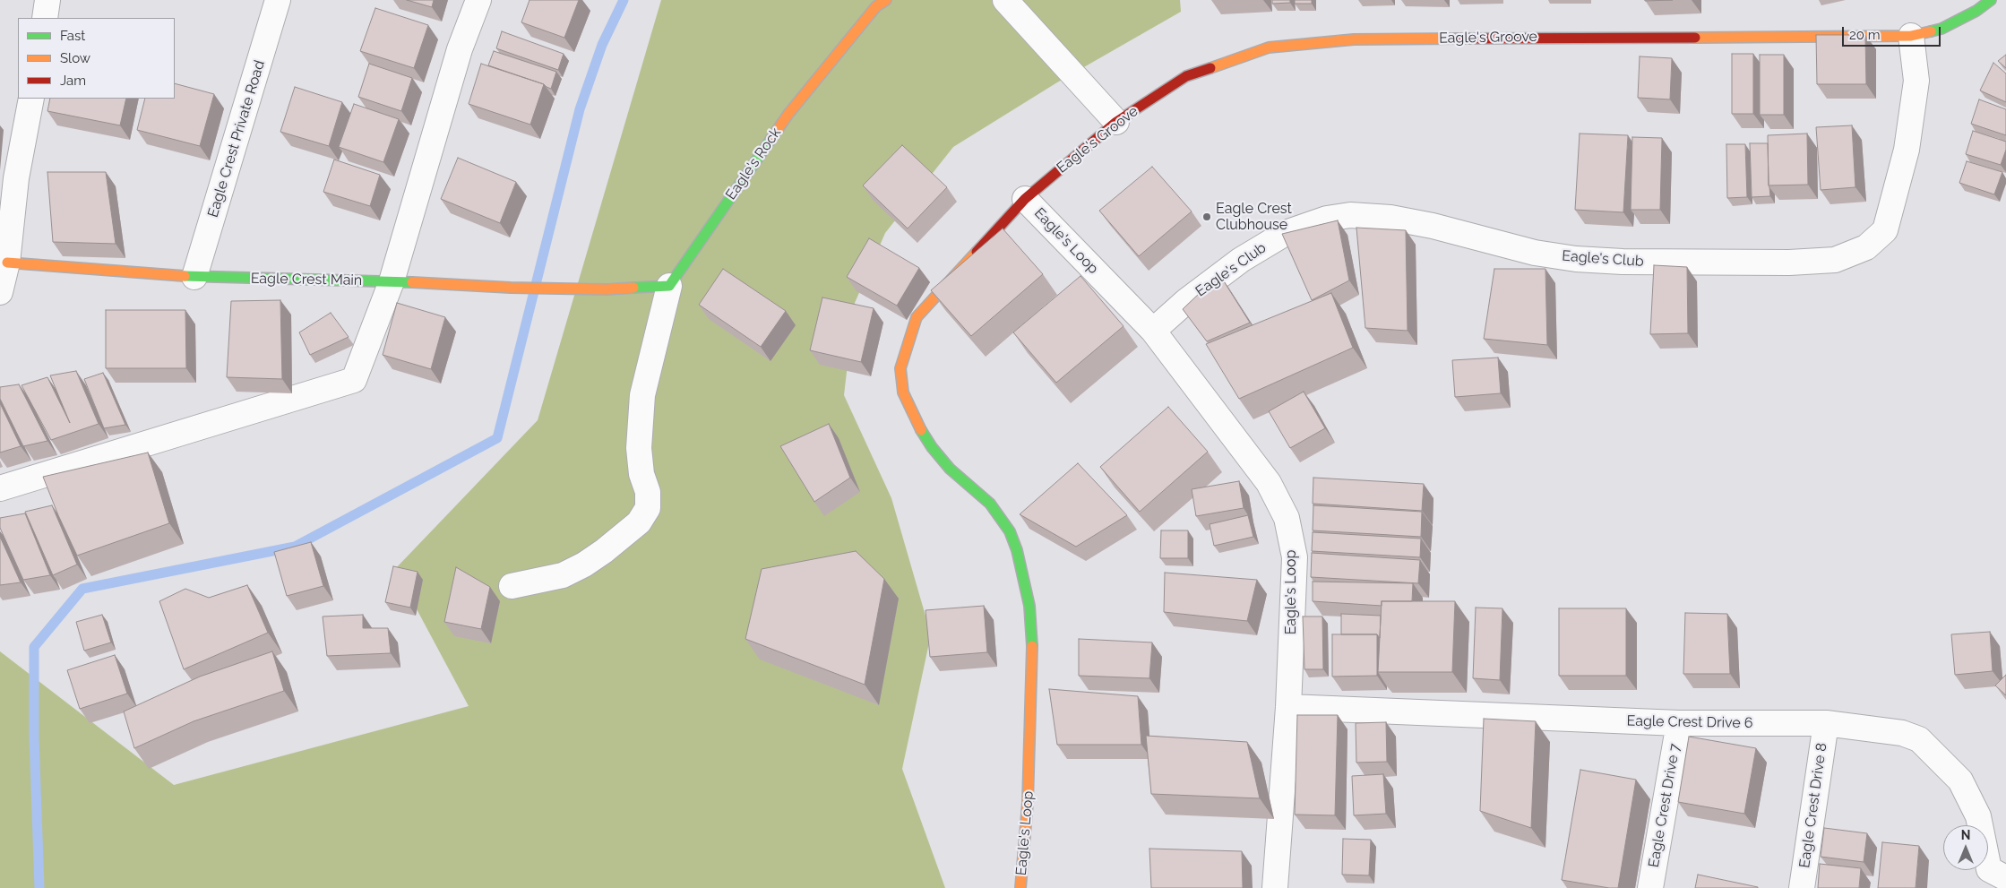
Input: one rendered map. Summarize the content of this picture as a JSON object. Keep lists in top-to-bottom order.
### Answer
{
  "streets": {
    "street": [
      "Eagle's Groove",
      "Eagle Crest Private Road",
      "Eagle's Rock",
      "Eagle's Loop",
      "Eagle's Club",
      "Eagle Crest Main",
      "Eagle Crest Drive 6",
      "Eagle Crest Drive 7",
      "Eagle Crest Drive 8"
    ]
  },
  "crossings": [
    ["Eagle's Groove", "Eagle's Loop"],
    ["Eagle's Groove", "Eagle's Club"],
    ["Eagle Crest Private Road", "Eagle Crest Main"],
    ["Eagle's Rock", "Eagle Crest Main"],
    ["Eagle's Loop", "Eagle's Club"],
    ["Eagle's Loop", "Eagle Crest Drive 6"],
    ["Eagle Crest Drive 6", "Eagle Crest Drive 7"],
    ["Eagle Crest Drive 6", "Eagle Crest Drive 8"]
  ],
  "places": ["Eagle Crest Clubhouse"],
  "legend": ["Fast", "Slow", "Jam"],
  "scale_bar": "20 m",
  "north": "top"
}
